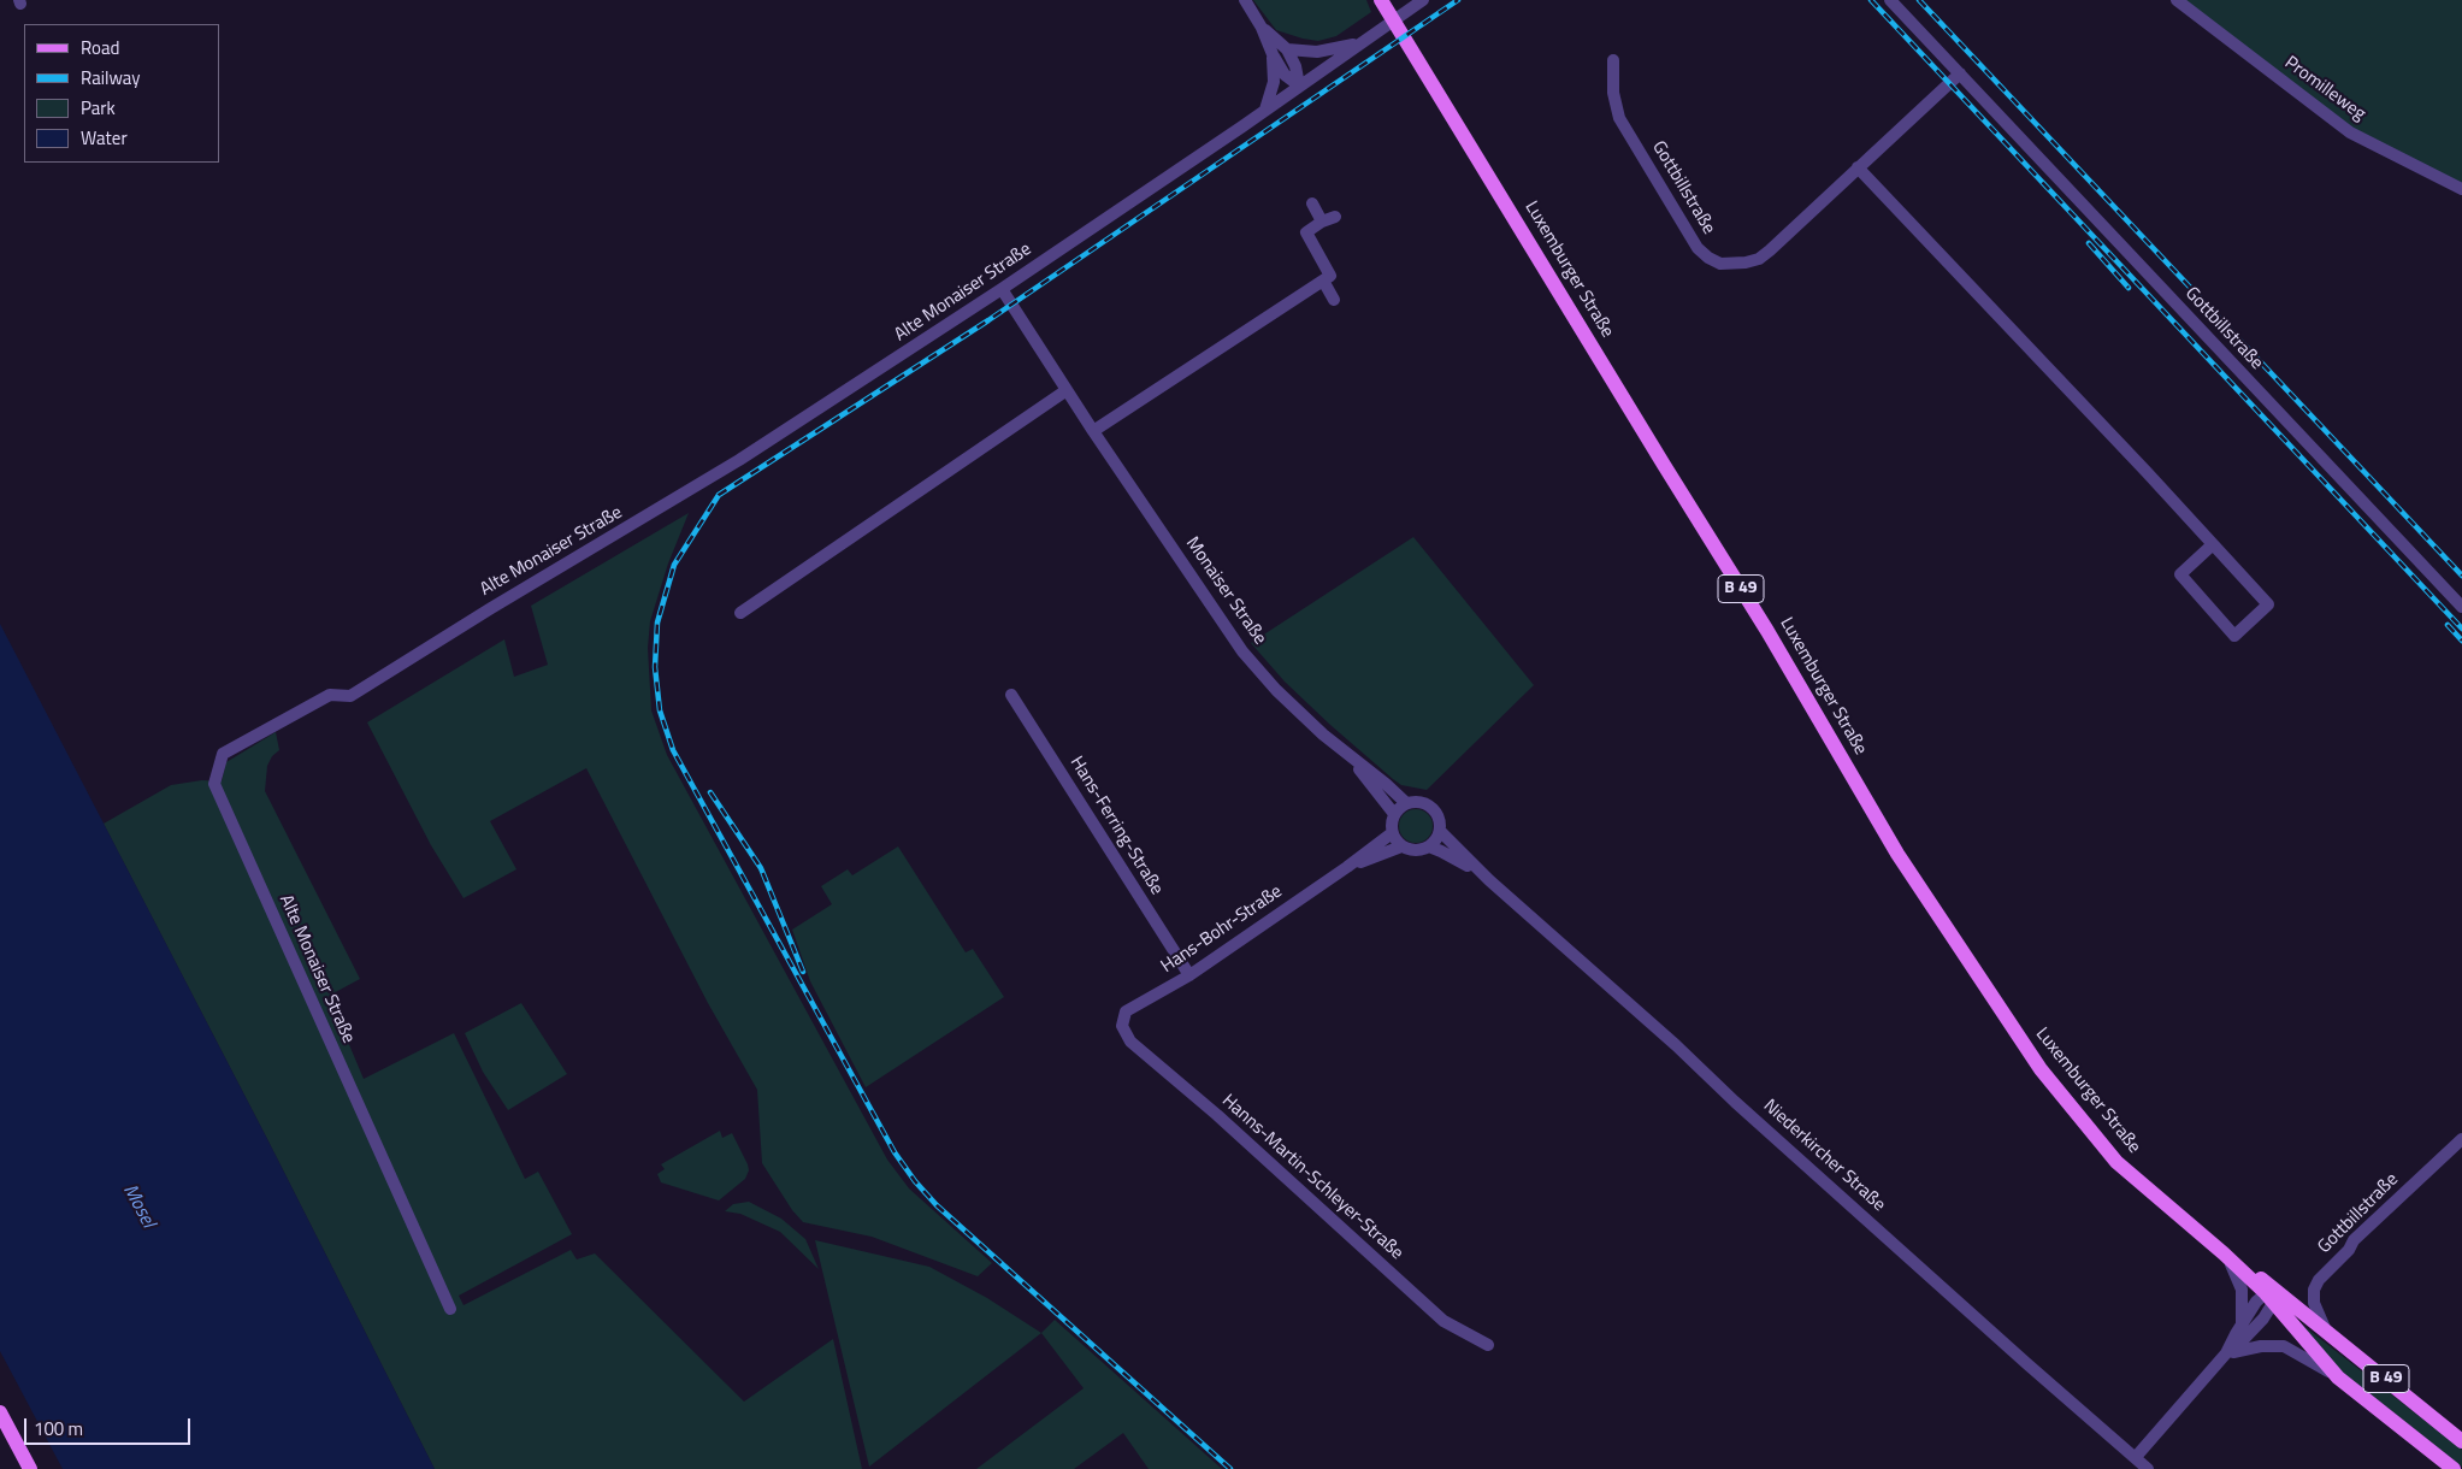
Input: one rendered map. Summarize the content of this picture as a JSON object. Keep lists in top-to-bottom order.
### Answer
{
  "streets": {
    "main road": ["Luxemburger Straße", "B 49"],
    "street": [
      "Promilleweg",
      "Gottbillstraße",
      "Alte Monaiser Straße",
      "Monaiser Straße",
      "Hans-Ferring-Straße",
      "Hans-Bohr-Straße",
      "Niederkircher Straße",
      "Hanns-Martin-Schleyer-Straße"
    ]
  },
  "crossings": [
    ["Gottbillstraße", "Luxemburger Straße"],
    ["Alte Monaiser Straße", "Monaiser Straße"],
    ["Monaiser Straße", "Hans-Bohr-Straße"],
    ["Monaiser Straße", "Niederkircher Straße"],
    ["Hans-Ferring-Straße", "Hans-Bohr-Straße"],
    ["Hans-Bohr-Straße", "Niederkircher Straße"],
    ["Hans-Bohr-Straße", "Hanns-Martin-Schleyer-Straße"]
  ],
  "water": ["Mosel"],
  "legend": [
    "Road",
    "Railway",
    "Park",
    "Water"
  ],
  "scale_bar": "100 m"
}
